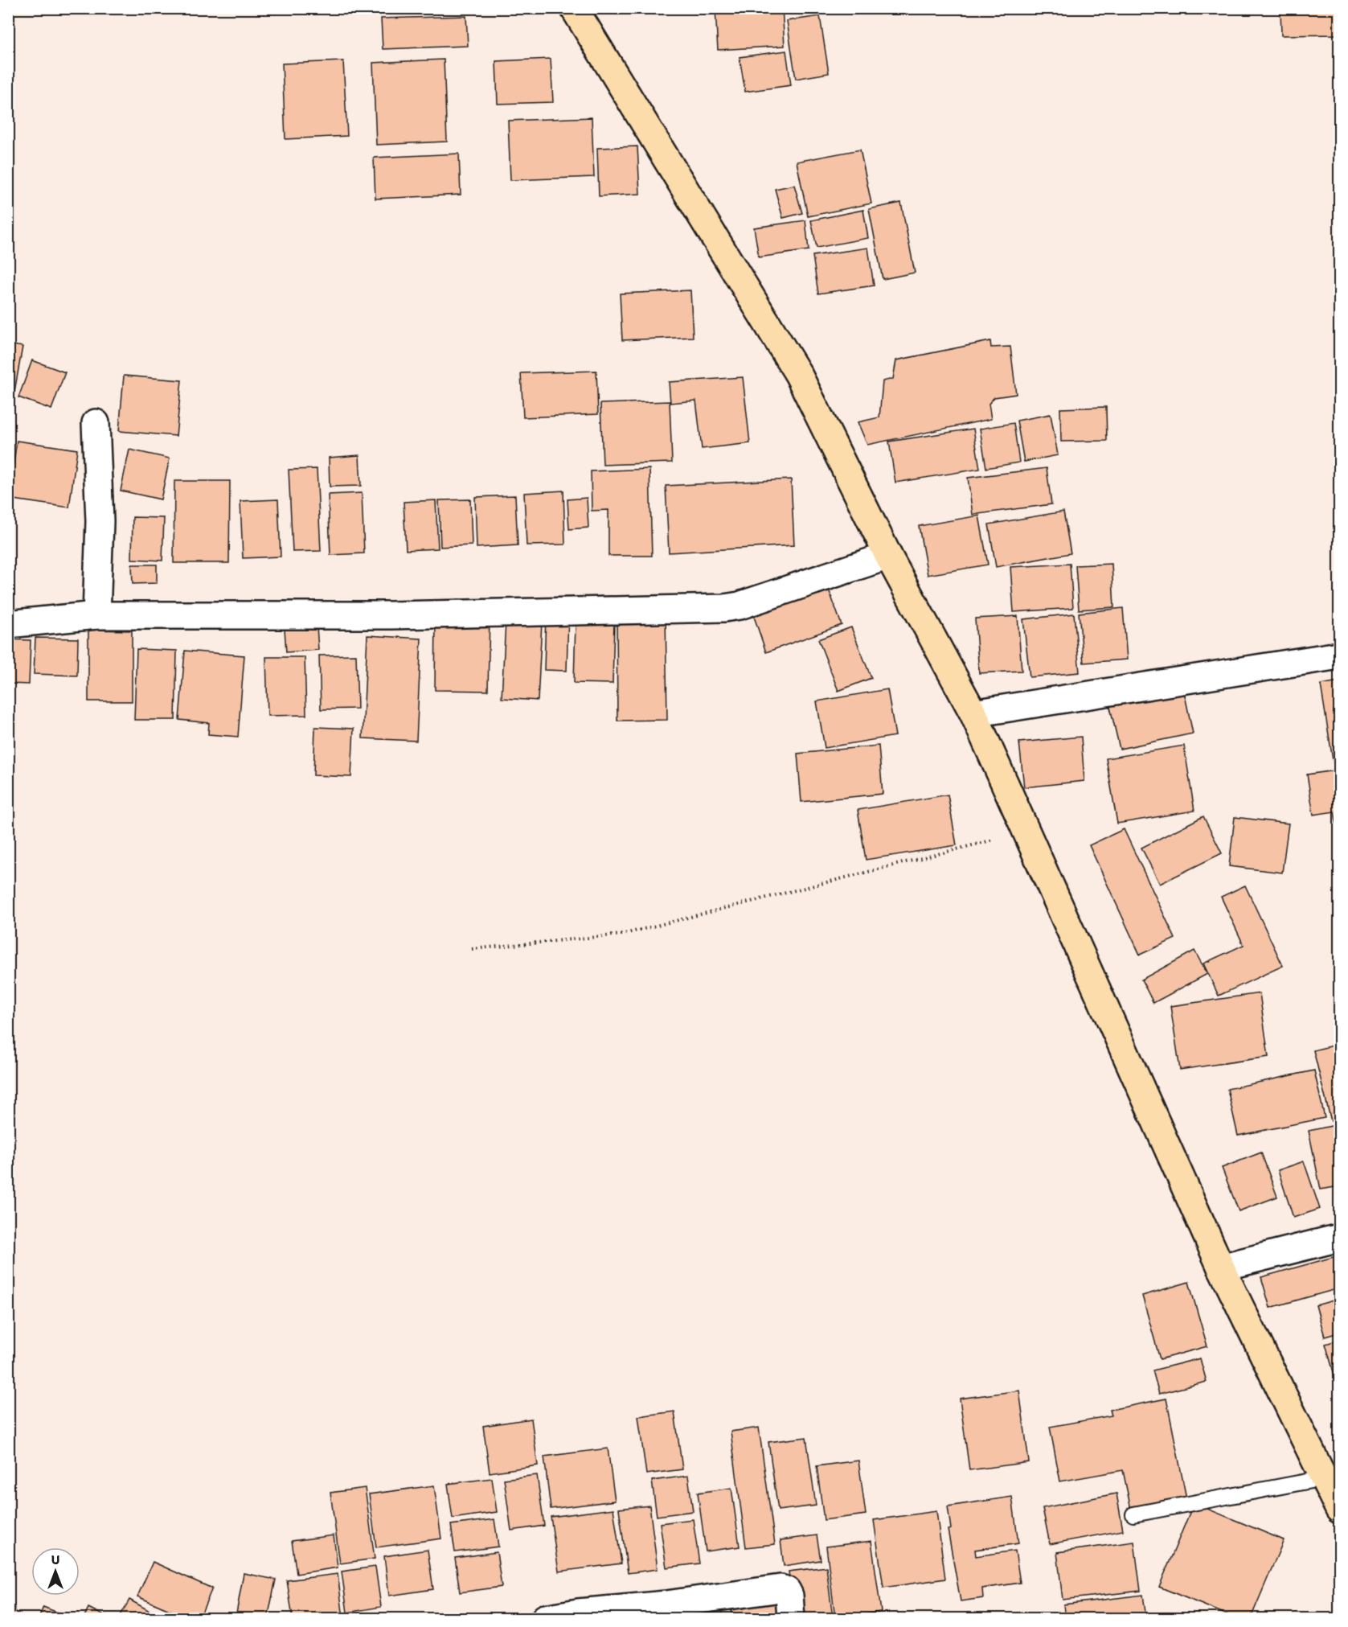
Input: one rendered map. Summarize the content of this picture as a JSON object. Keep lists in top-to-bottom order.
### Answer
{
  "north": "top"
}
